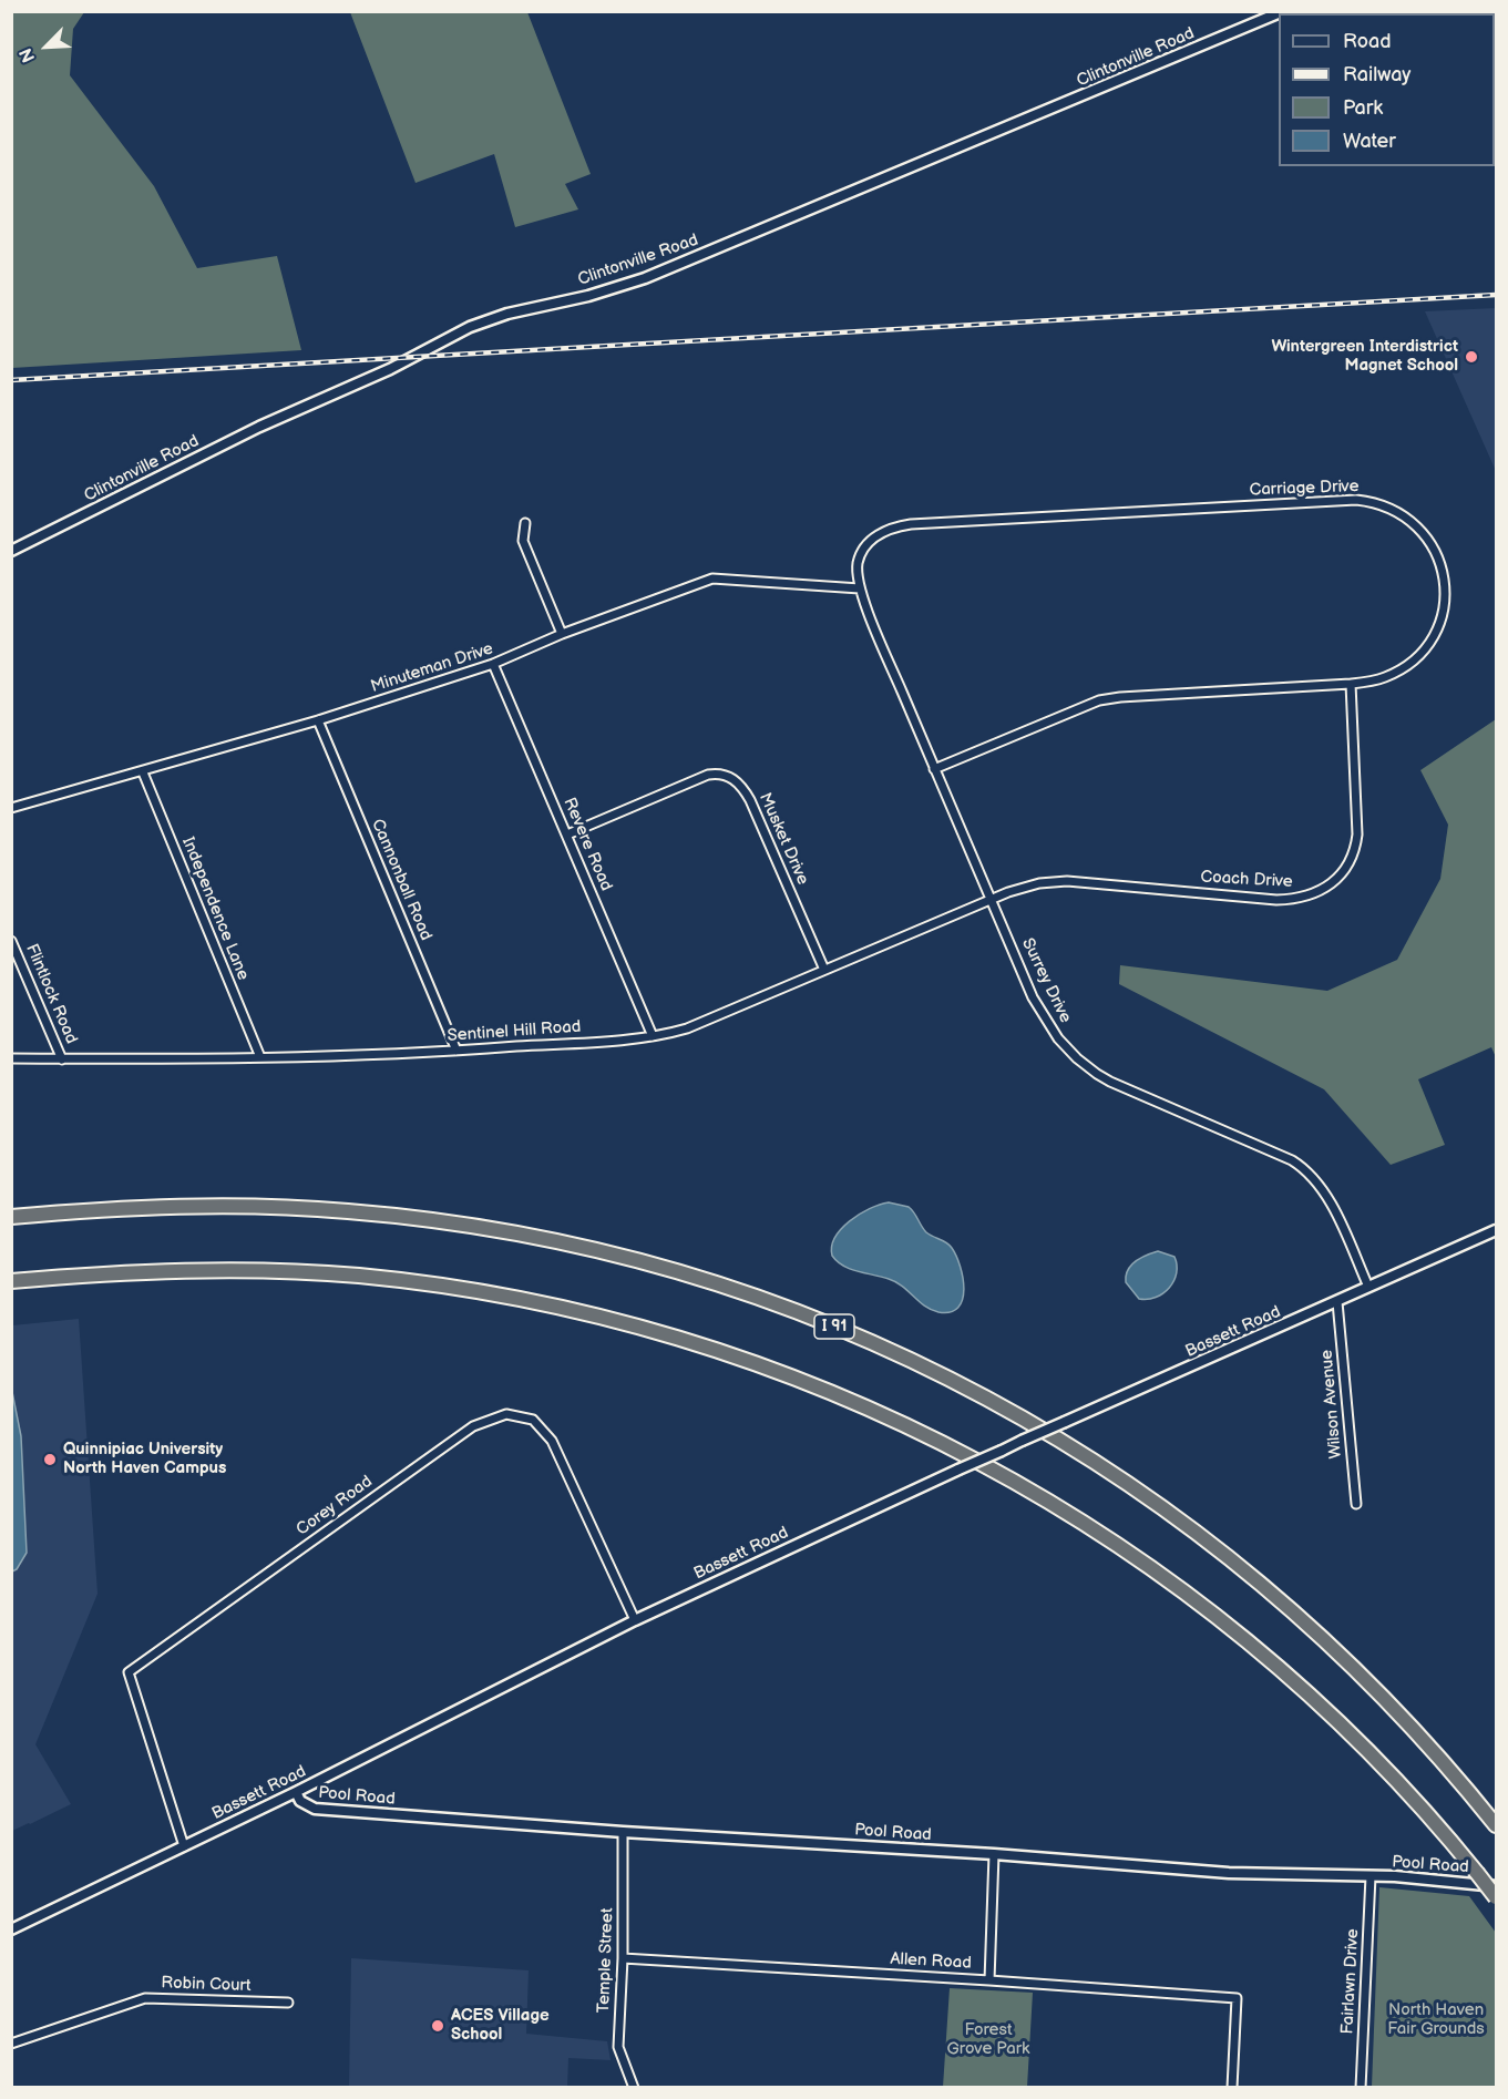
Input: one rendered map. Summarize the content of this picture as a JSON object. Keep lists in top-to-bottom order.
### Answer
{
  "streets": {
    "highway": ["I 91"],
    "street": [
      "Clintonville Road",
      "Carriage Drive",
      "Minuteman Drive",
      "Musket Drive",
      "Revere Road",
      "Cannonball Road",
      "Coach Drive",
      "Independence Lane",
      "Surrey Drive",
      "Flintlock Road",
      "Sentinel Hill Road",
      "Bassett Road",
      "Wilson Avenue",
      "Corey Road",
      "Pool Road",
      "Temple Street",
      "Allen Road",
      "Fairlawn Drive",
      "Robin Court"
    ]
  },
  "crossings": [
    ["Carriage Drive", "Minuteman Drive"],
    ["Carriage Drive", "Coach Drive"],
    ["Carriage Drive", "Surrey Drive"],
    ["Minuteman Drive", "Revere Road"],
    ["Minuteman Drive", "Cannonball Road"],
    ["Minuteman Drive", "Independence Lane"],
    ["Minuteman Drive", "Surrey Drive"],
    ["Musket Drive", "Revere Road"],
    ["Musket Drive", "Sentinel Hill Road"],
    ["Revere Road", "Sentinel Hill Road"],
    ["Cannonball Road", "Sentinel Hill Road"],
    ["Coach Drive", "Surrey Drive"],
    ["Coach Drive", "Sentinel Hill Road"],
    ["Independence Lane", "Sentinel Hill Road"],
    ["Surrey Drive", "Sentinel Hill Road"],
    ["Surrey Drive", "Bassett Road"],
    ["Flintlock Road", "Sentinel Hill Road"],
    ["Bassett Road", "Wilson Avenue"],
    ["Bassett Road", "Corey Road"],
    ["Bassett Road", "Pool Road"],
    ["Pool Road", "Temple Street"],
    ["Pool Road", "Fairlawn Drive"],
    ["Temple Street", "Allen Road"]
  ],
  "parks": ["North Haven Fair Grounds", "Forest Grove Park"],
  "places": ["Wintergreen Interdistrict Magnet School", "Quinnipiac University North Haven Campus", "ACES Village School"],
  "legend": [
    "Road",
    "Railway",
    "Park",
    "Water"
  ],
  "north": "bottom left"
}
